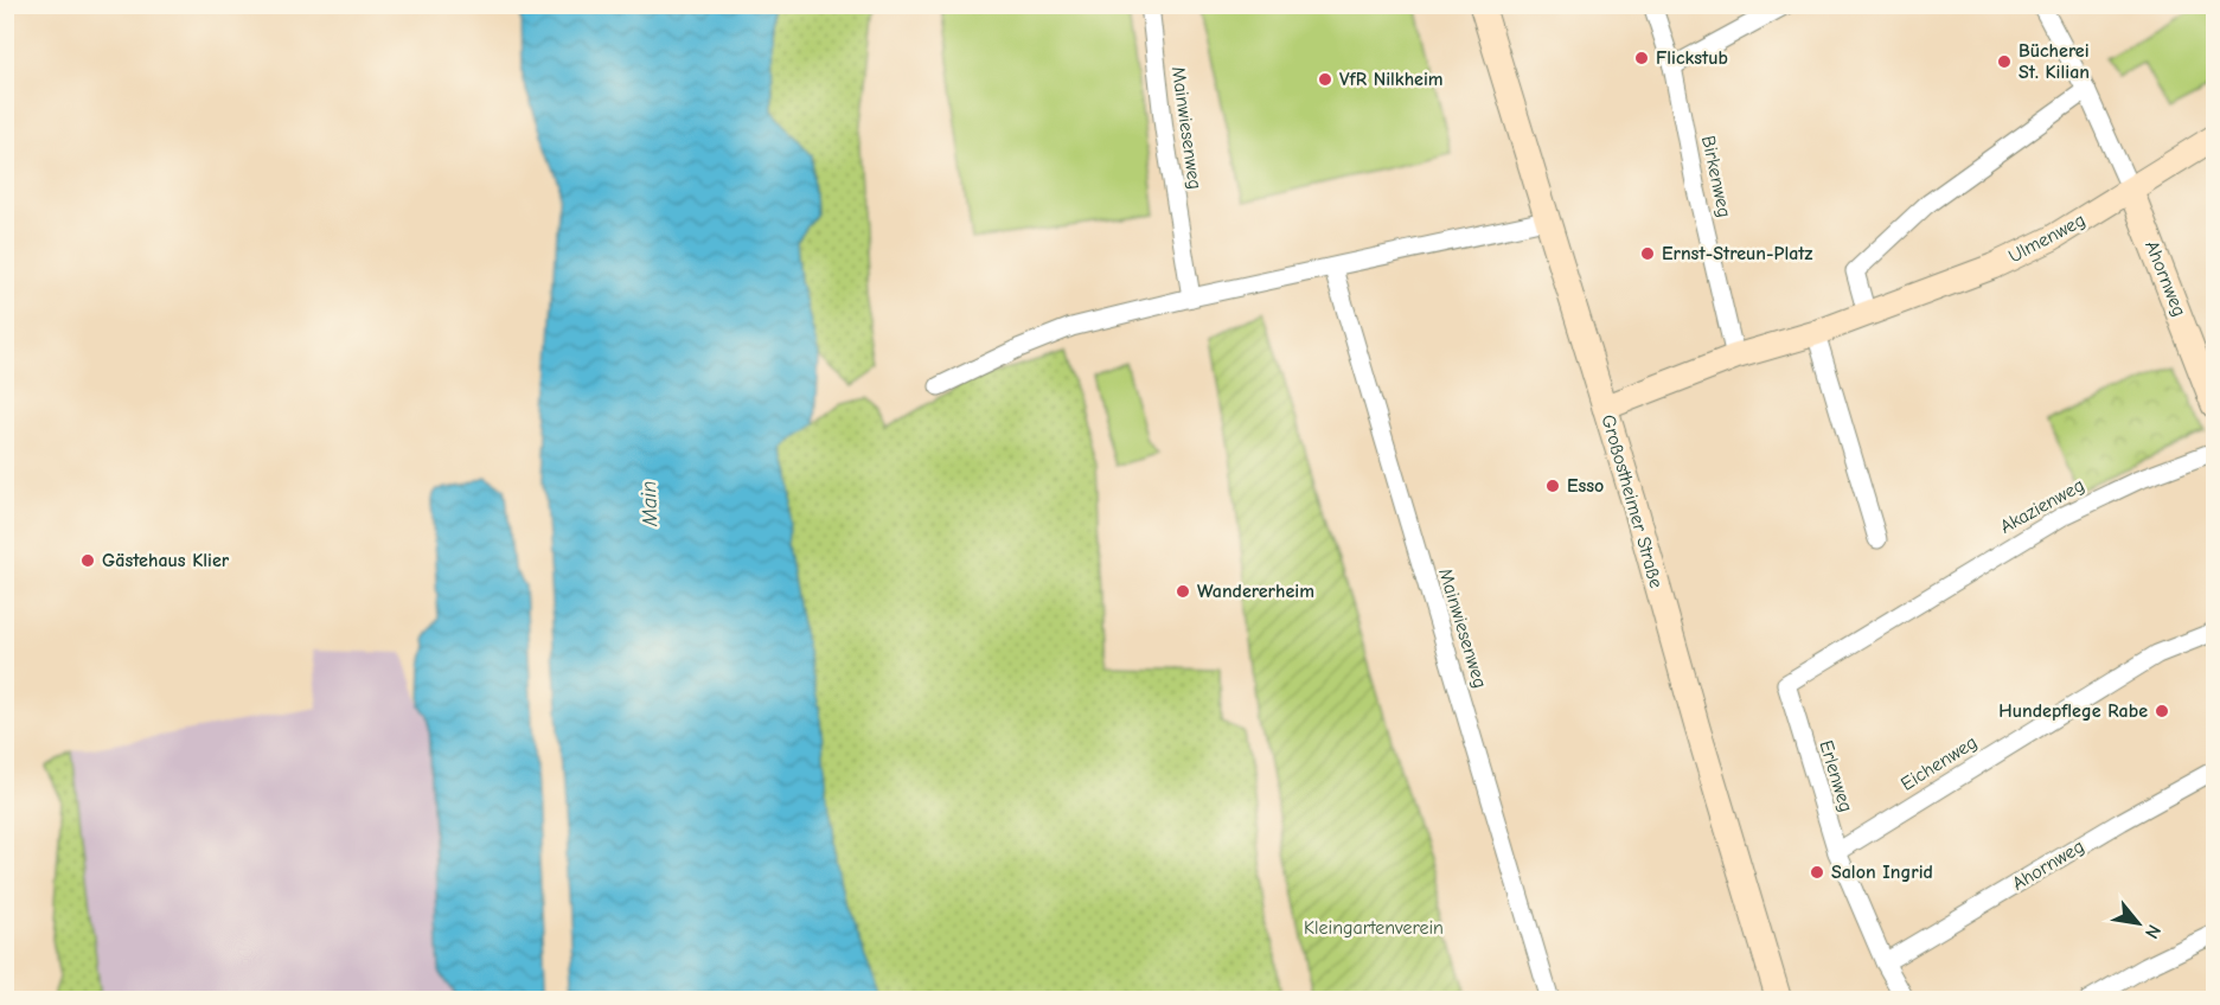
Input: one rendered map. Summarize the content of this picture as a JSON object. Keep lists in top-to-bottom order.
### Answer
{
  "streets": {
    "main road": ["Ulmenweg", "Ahornweg", "Großostheimer Straße"],
    "street": [
      "Mainwiesenweg",
      "Birkenweg",
      "Akazienweg",
      "Eichenweg",
      "Erlenweg"
    ]
  },
  "crossings": [
    ["Birkenweg", "Ulmenweg"],
    ["Ulmenweg", "Ahornweg"],
    ["Ulmenweg", "Großostheimer Straße"],
    ["Ahornweg", "Erlenweg"],
    ["Akazienweg", "Erlenweg"],
    ["Eichenweg", "Erlenweg"]
  ],
  "water": ["Main"],
  "parks": ["Kleingartenverein"],
  "places": [
    "Flickstub",
    "Bücherei St. Kilian",
    "VfR Nilkheim",
    "Ernst-Streun-Platz",
    "Esso",
    "Gästehaus Klier",
    "Wandererheim",
    "Hundepflege Rabe",
    "Salon Ingrid"
  ],
  "north": "bottom right"
}
